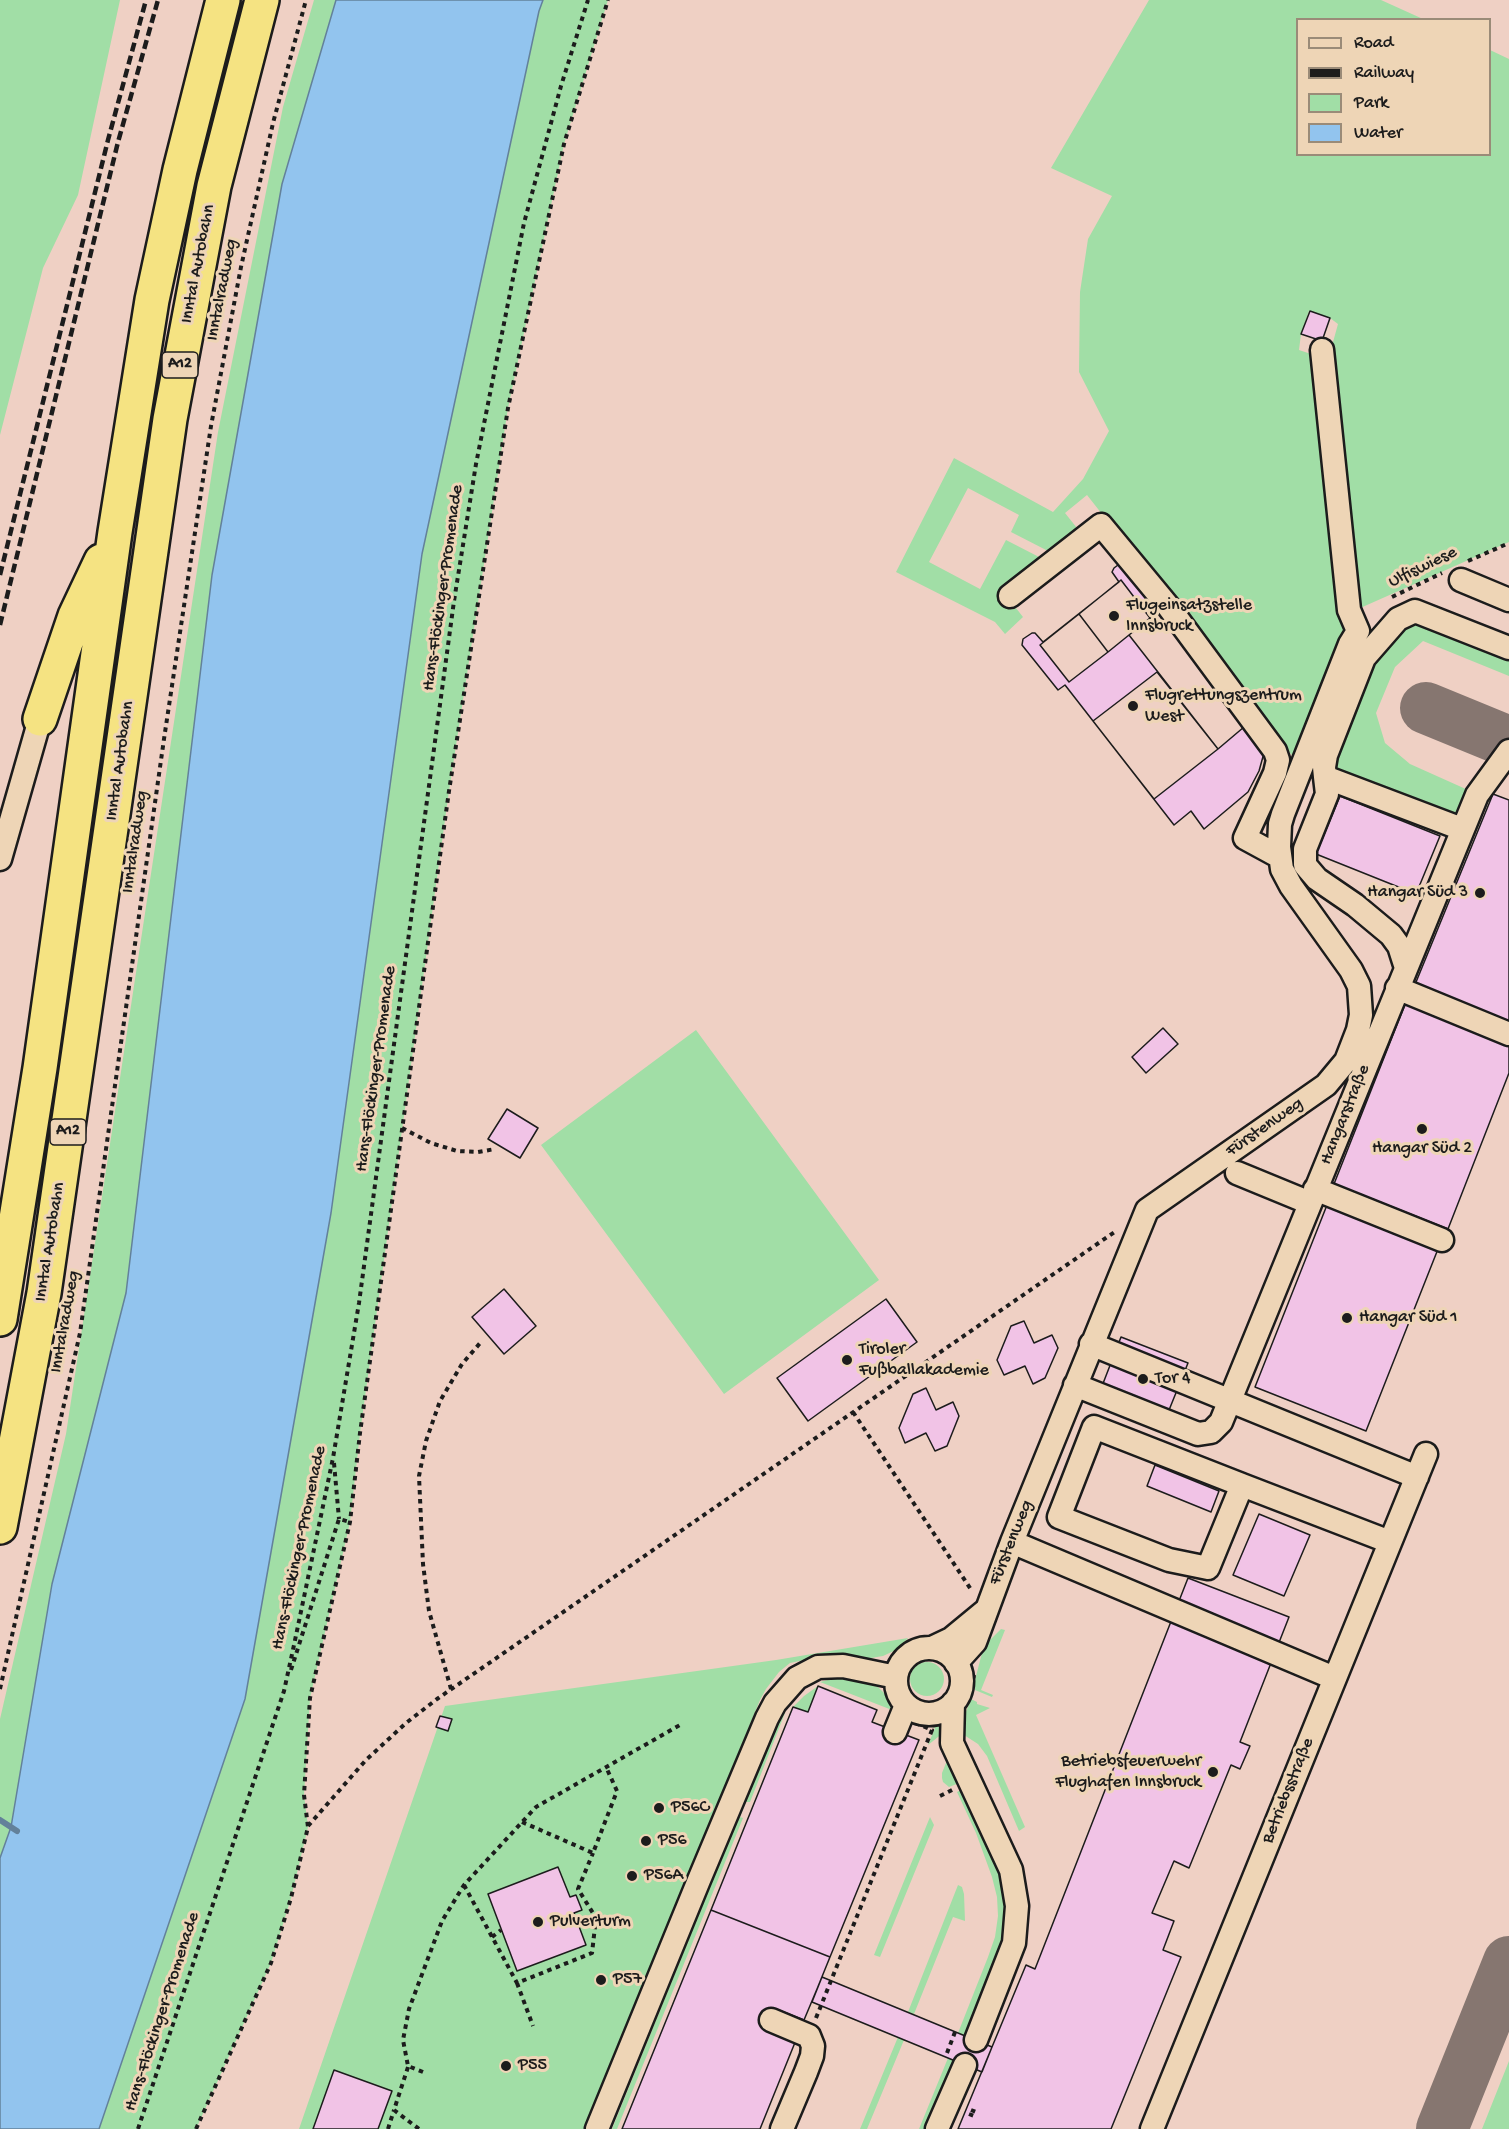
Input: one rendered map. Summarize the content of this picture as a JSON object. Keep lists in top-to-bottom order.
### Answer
{
  "streets": {
    "highway": ["Inntal Autobahn", "A12"],
    "street": ["Hangarstraße", "Fürstenweg", "Betriebsstraße"],
    "path": ["Inntalradweg", "Ulfiswiese", "Hans-Flöckinger-Promenade"]
  },
  "crossings": [
    ["Hangarstraße", "Fürstenweg"]
  ],
  "places": [
    "Flugeinsatzstelle Innsbruck",
    "Flugrettungszentrum West",
    "Hangar Süd 3",
    "Hangar Süd 2",
    "Hangar Süd 1",
    "Tiroler Fußballakademie",
    "Tor 4",
    "Betriebsfeuerwehr Flughafen Innsbruck",
    "P56C",
    "P56",
    "P56A",
    "Pulverturm",
    "P57",
    "P55"
  ],
  "legend": [
    "Road",
    "Railway",
    "Park",
    "Water"
  ]
}
